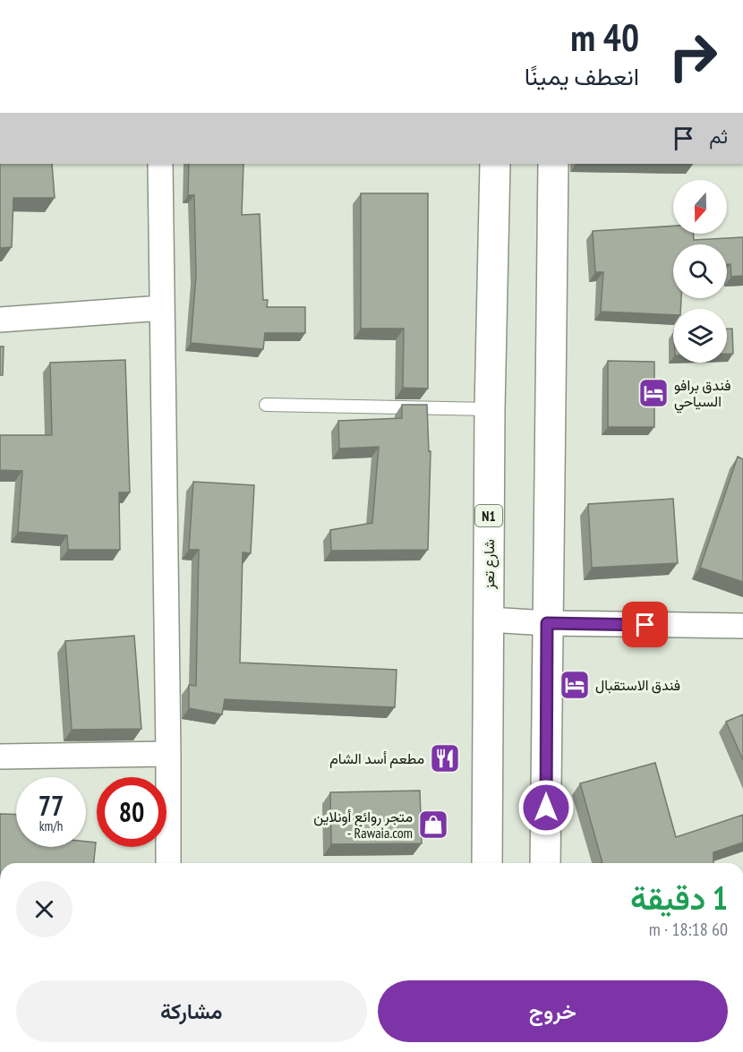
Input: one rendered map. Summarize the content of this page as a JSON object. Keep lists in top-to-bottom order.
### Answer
{
  "streets": {
    "highway": ["N1", "شارع تعز"]
  },
  "places": {
    "hotel": ["فندق برافو السياحي", "فندق الاستقبال"],
    "restaurant": ["مطعم أسد الشام"],
    "shop": ["متجر روائع أونلاين - Rawaia.com"]
  },
  "north": "bottom",
  "page": {
    "turn": ["40 m", "انعطف يمينًا"],
    "then": "ثم",
    "speed": "77 km/h",
    "limit": "80",
    "heading": ["1 دقيقة", "60 m · 18:18"],
    "buttons": ["خروج", "مشاركة"]
  }
}
